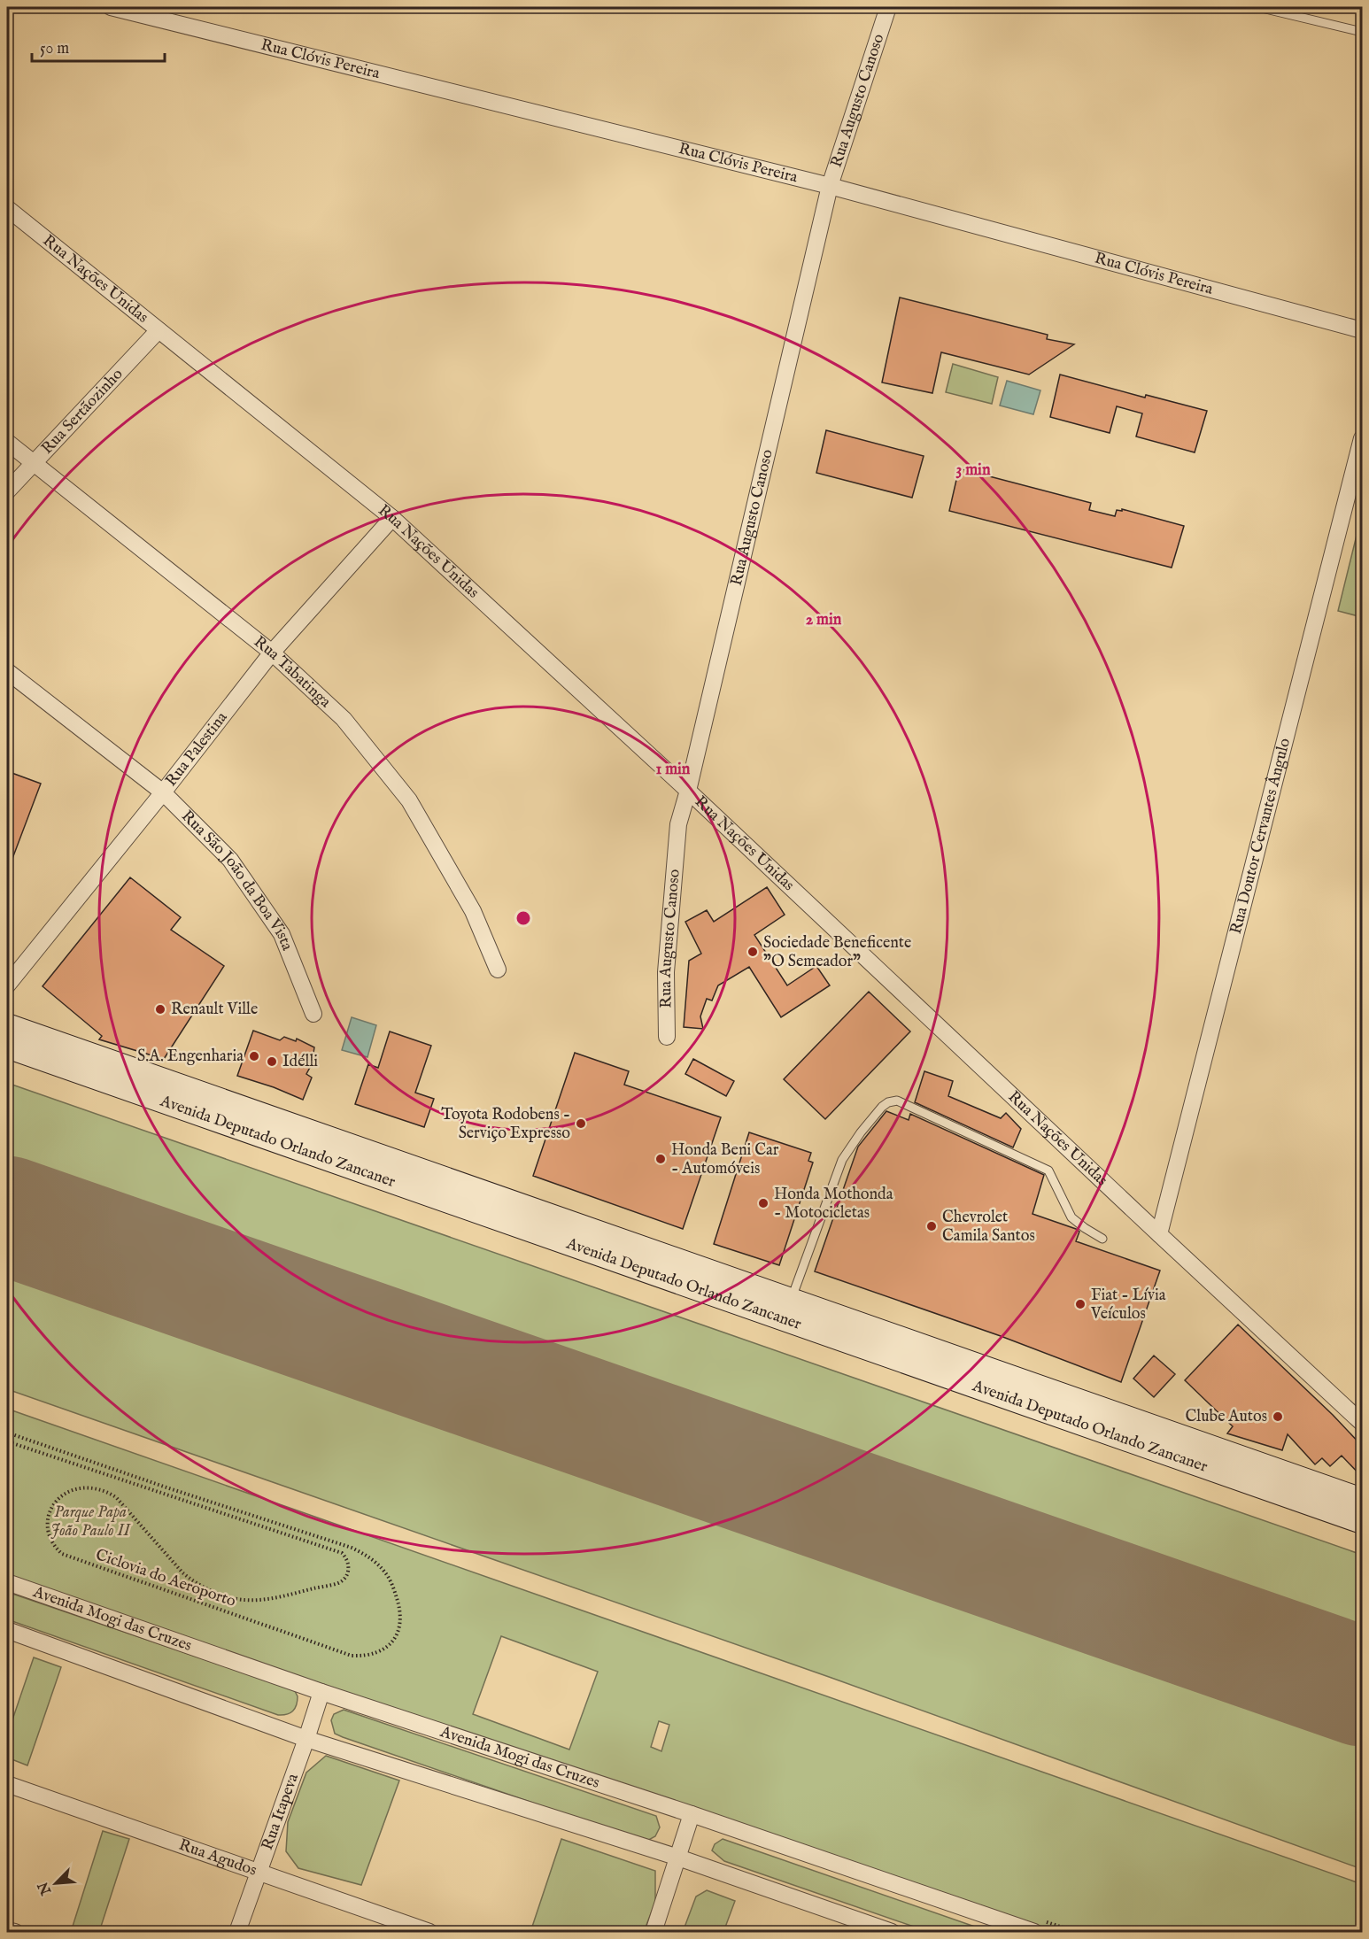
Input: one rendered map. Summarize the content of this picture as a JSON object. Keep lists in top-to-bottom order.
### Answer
{
  "streets": {
    "main road": ["Avenida Deputado Orlando Zancaner"],
    "street": [
      "Rua Clóvis Pereira",
      "Rua Augusto Canoso",
      "Rua Nações Unidas",
      "Rua Sertãozinho",
      "Rua Tabatinga",
      "Rua Palestina",
      "Rua Doutor Cervantes Ângulo",
      "Rua São João da Boa Vista",
      "Avenida Mogi das Cruzes",
      "Rua Itapeva",
      "Rua Agudos"
    ],
    "path": ["Ciclovia do Aeroporto"]
  },
  "crossings": [
    ["Rua Clóvis Pereira", "Rua Augusto Canoso"],
    ["Rua Augusto Canoso", "Rua Nações Unidas"],
    ["Rua Nações Unidas", "Rua Sertãozinho"],
    ["Rua Nações Unidas", "Rua Palestina"],
    ["Rua Nações Unidas", "Rua Doutor Cervantes Ângulo"],
    ["Rua Sertãozinho", "Rua Tabatinga"],
    ["Rua Tabatinga", "Rua Palestina"],
    ["Rua Palestina", "Rua São João da Boa Vista"],
    ["Avenida Mogi das Cruzes", "Rua Itapeva"],
    ["Rua Itapeva", "Rua Agudos"]
  ],
  "parks": ["Parque Papa João Paulo II"],
  "places": [
    "Sociedade Beneficente \"O Semeador\"",
    "Renault Ville",
    "S.A. Engenharia",
    "Idélli",
    "Toyota Rodobens - Serviço Expresso",
    "Honda Beni Car - Automóveis",
    "Honda Mothonda - Motocicletas",
    "Chevrolet Camila Santos",
    "Fiat - Lívia Veículos",
    "Clube Autos"
  ],
  "scale_bar": "50 m",
  "north": "bottom left",
  "rings": ["3 min", "2 min", "1 min"]
}
